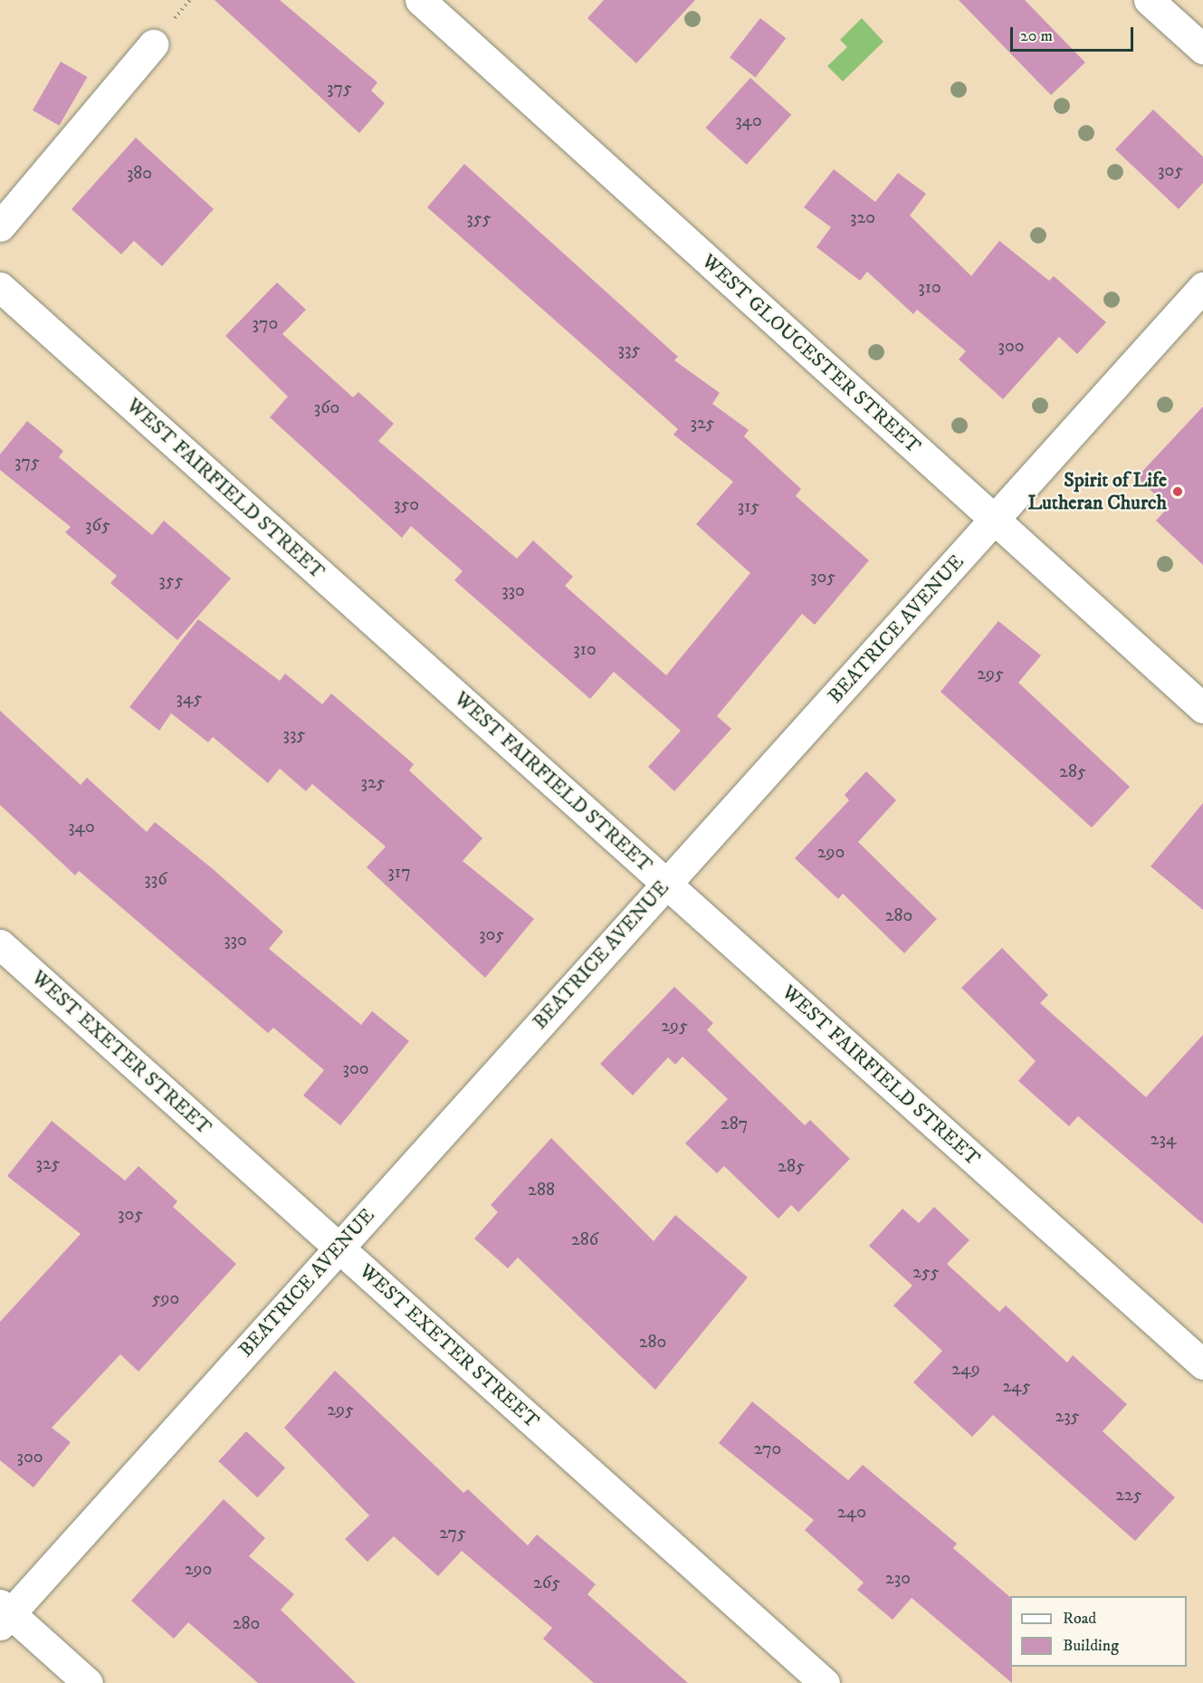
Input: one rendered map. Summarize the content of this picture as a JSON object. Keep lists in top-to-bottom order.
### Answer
{
  "streets": {
    "street": [
      "WEST GLOUCESTER STREET",
      "WEST FAIRFIELD STREET",
      "BEATRICE AVENUE",
      "WEST EXETER STREET"
    ]
  },
  "crossings": [
    ["WEST GLOUCESTER STREET", "BEATRICE AVENUE"],
    ["WEST FAIRFIELD STREET", "BEATRICE AVENUE"],
    ["BEATRICE AVENUE", "WEST EXETER STREET"]
  ],
  "places": ["Spirit of Life Lutheran Church"],
  "house_numbers": [
    "375",
    "340",
    "305",
    "380",
    "320",
    "355",
    "310",
    "370",
    "300",
    "335",
    "360",
    "325",
    "375",
    "350",
    "315",
    "365",
    "305",
    "355",
    "330",
    "310",
    "295",
    "345",
    "335",
    "285",
    "325",
    "340",
    "290",
    "317",
    "336",
    "280",
    "305",
    "330",
    "295",
    "300",
    "287",
    "234",
    "325",
    "285",
    "288",
    "305",
    "286",
    "255",
    "590",
    "280",
    "249",
    "245",
    "295",
    "235",
    "270",
    "300",
    "225",
    "240",
    "275",
    "290",
    "230",
    "265",
    "280"
  ],
  "legend": ["Road", "Building"],
  "scale_bar": "20 m"
}
